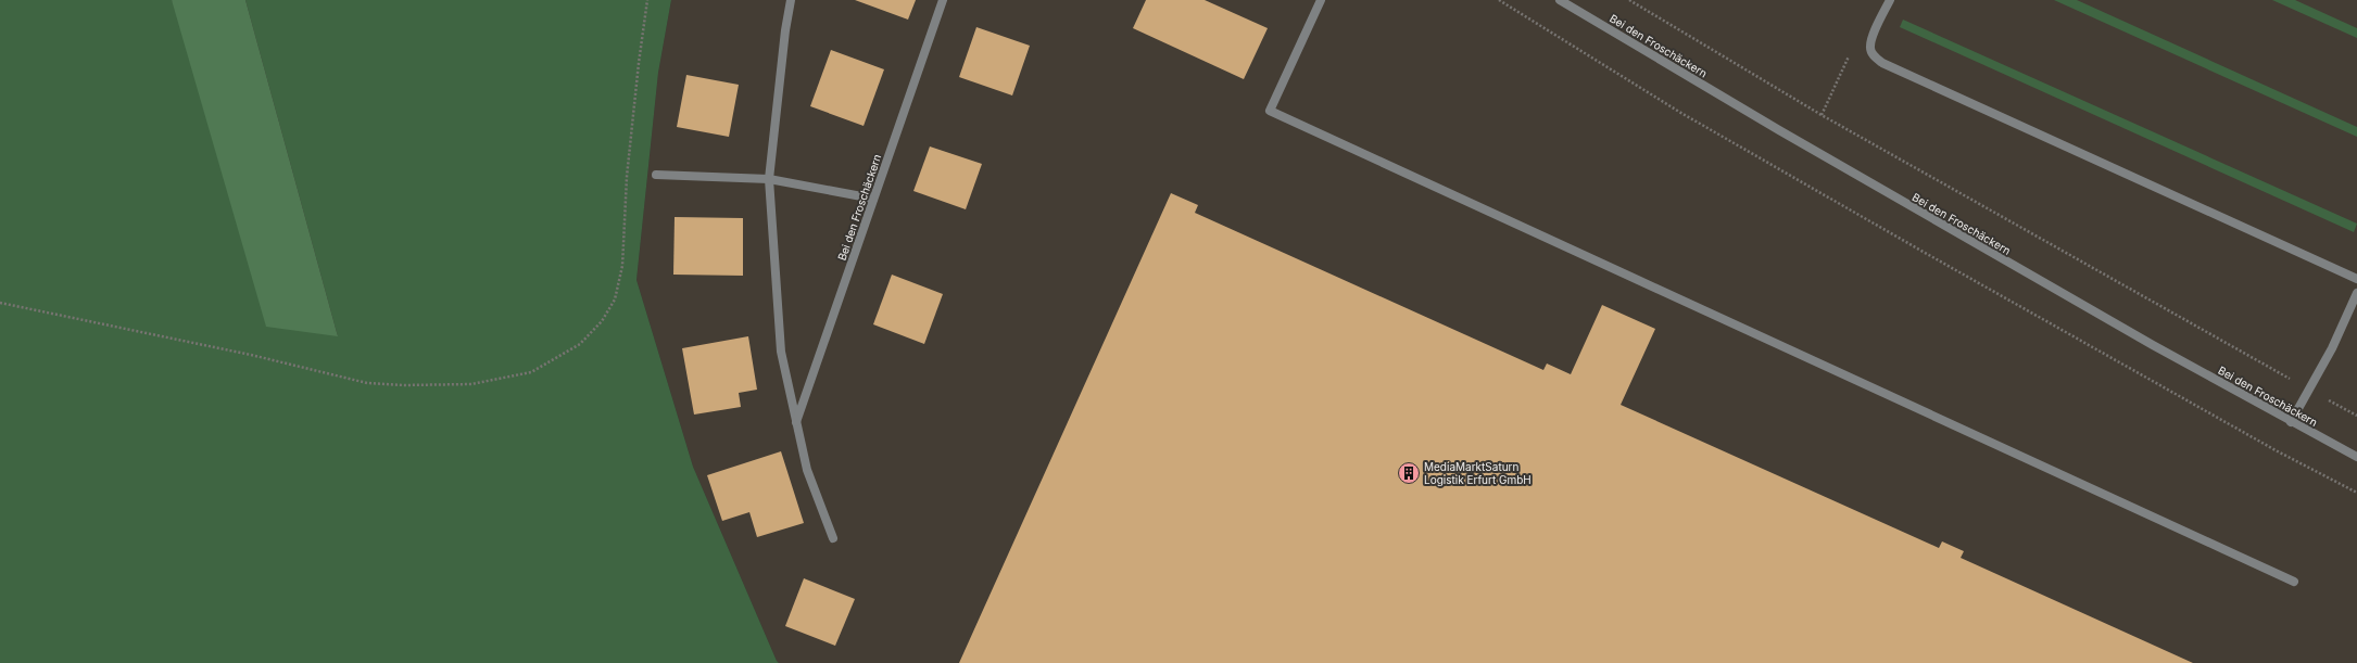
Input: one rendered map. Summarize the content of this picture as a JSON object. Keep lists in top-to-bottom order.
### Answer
{
  "streets": {
    "street": ["Bei den Froschäckern"]
  },
  "places": {
    "building": ["MediaMarktSaturn Logistik Erfurt GmbH"]
  }
}
